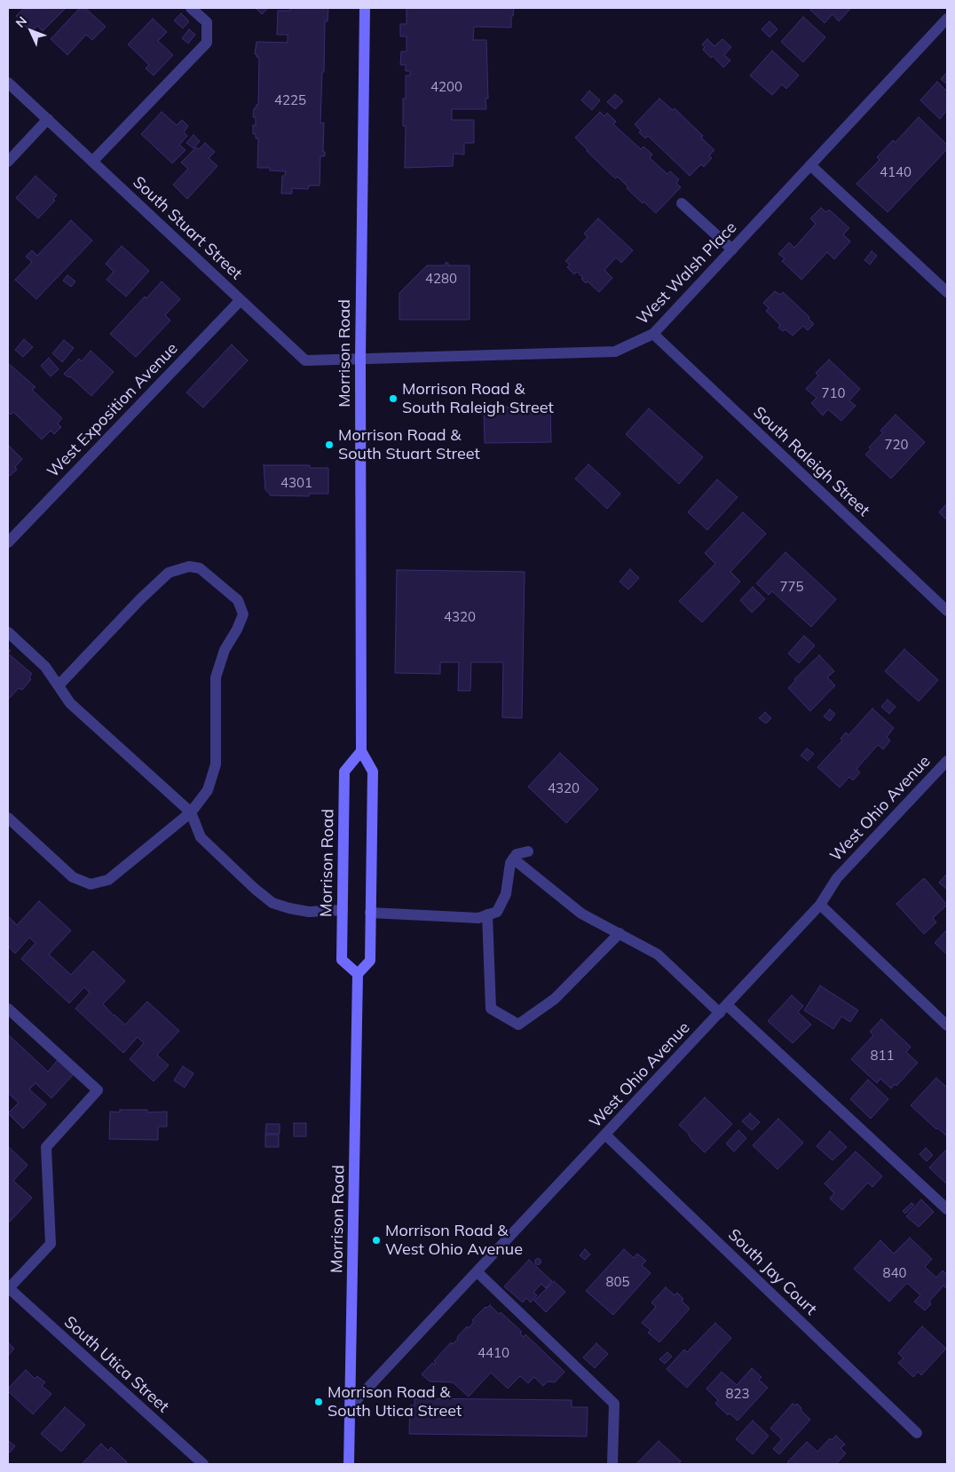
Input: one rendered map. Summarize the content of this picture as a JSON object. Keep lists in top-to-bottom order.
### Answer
{
  "streets": {
    "main road": ["Morrison Road"],
    "street": [
      "South Stuart Street",
      "West Walsh Place",
      "West Exposition Avenue",
      "South Raleigh Street",
      "West Ohio Avenue",
      "South Jay Court",
      "South Utica Street"
    ]
  },
  "crossings": [
    ["South Stuart Street", "West Walsh Place"],
    ["South Stuart Street", "Morrison Road"],
    ["South Stuart Street", "West Exposition Avenue"],
    ["West Walsh Place", "Morrison Road"],
    ["West Walsh Place", "South Raleigh Street"],
    ["Morrison Road", "West Ohio Avenue"],
    ["West Ohio Avenue", "South Jay Court"]
  ],
  "places": [
    "Morrison Road & South Raleigh Street",
    "Morrison Road & South Stuart Street",
    "Morrison Road & West Ohio Avenue",
    "Morrison Road & South Utica Street"
  ],
  "house_numbers": [
    "4200",
    "4225",
    "4140",
    "4280",
    "710",
    "720",
    "4301",
    "775",
    "4320",
    "4320",
    "811",
    "840",
    "805",
    "4410",
    "823"
  ],
  "north": "top left"
}
